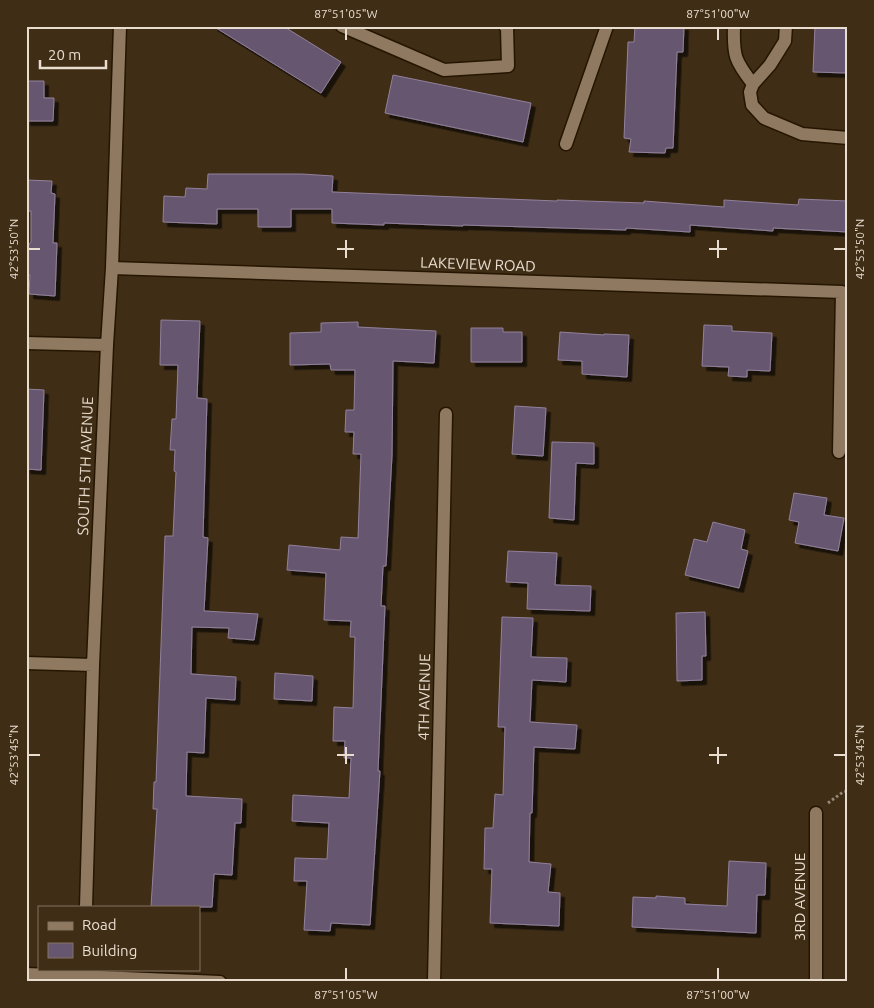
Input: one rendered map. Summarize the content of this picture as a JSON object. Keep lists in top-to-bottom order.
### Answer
{
  "streets": {
    "street": [
      "LAKEVIEW ROAD",
      "SOUTH 5TH AVENUE",
      "4TH AVENUE",
      "3RD AVENUE"
    ]
  },
  "crossings": [
    ["LAKEVIEW ROAD", "SOUTH 5TH AVENUE"]
  ],
  "legend": ["Road", "Building"],
  "scale_bar": "20 m",
  "coordinates": [
    "87°51'05\"W",
    "87°51'00\"W",
    "42°53'50\"N",
    "42°53'45\"N"
  ]
}
